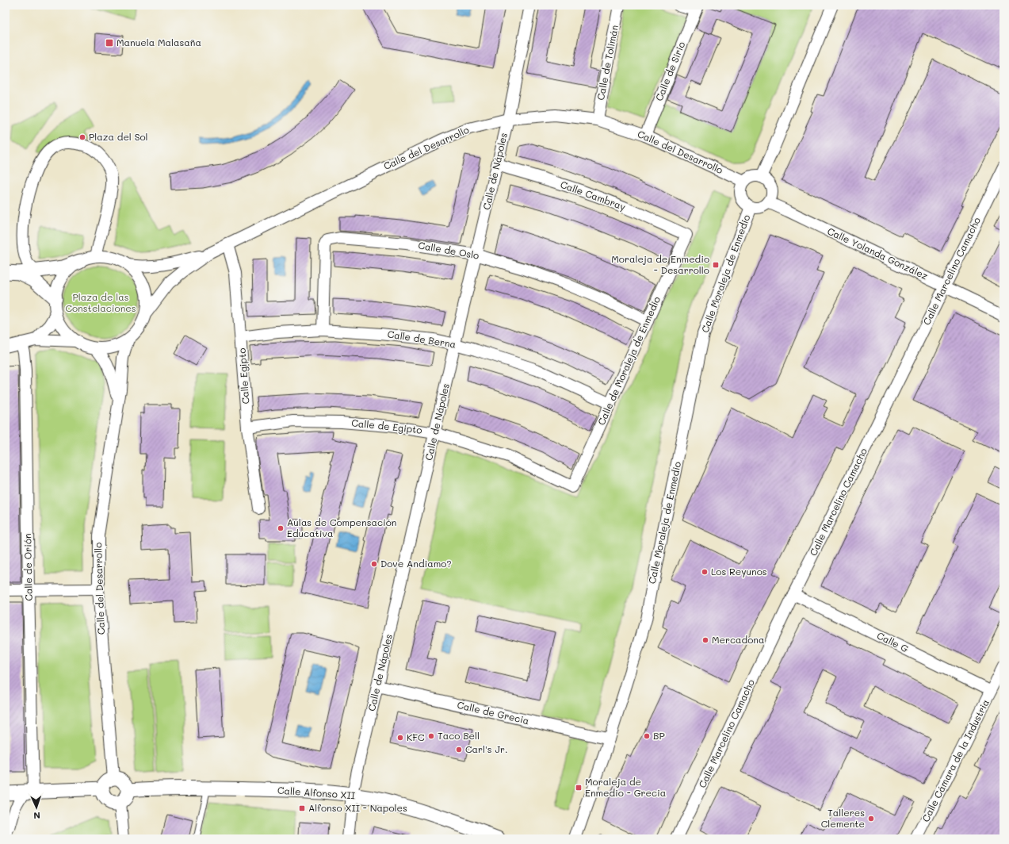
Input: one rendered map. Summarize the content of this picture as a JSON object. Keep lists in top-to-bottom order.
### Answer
{
  "streets": {
    "street": [
      "Calle de Tolimán",
      "Calle de Sirio",
      "Calle del Desarrollo",
      "Calle de Nápoles",
      "Calle Cambray",
      "Calle de Oslo",
      "Calle Yolanda González",
      "Calle Marcelino Camacho",
      "Calle Moraleja de Enmedio",
      "Calle de Berna",
      "Calle de Moraleja de Enmedio",
      "Calle Egipto",
      "Calle de Egipto",
      "Calle de Orión",
      "Calle G",
      "Calle de Grecia",
      "Calle Cámara de la Industria",
      "Calle Alfonso XII"
    ]
  },
  "crossings": [
    ["Calle de Tolimán", "Calle del Desarrollo"],
    ["Calle de Sirio", "Calle del Desarrollo"],
    ["Calle del Desarrollo", "Calle de Nápoles"],
    ["Calle del Desarrollo", "Calle Yolanda González"],
    ["Calle del Desarrollo", "Calle Moraleja de Enmedio"],
    ["Calle del Desarrollo", "Calle Egipto"],
    ["Calle del Desarrollo", "Calle Alfonso XII"],
    ["Calle de Nápoles", "Calle Cambray"],
    ["Calle de Nápoles", "Calle de Oslo"],
    ["Calle de Nápoles", "Calle de Berna"],
    ["Calle de Nápoles", "Calle de Egipto"],
    ["Calle de Nápoles", "Calle de Grecia"],
    ["Calle de Nápoles", "Calle Alfonso XII"],
    ["Calle Cambray", "Calle de Moraleja de Enmedio"],
    ["Calle de Oslo", "Calle de Berna"],
    ["Calle de Oslo", "Calle de Moraleja de Enmedio"],
    ["Calle Yolanda González", "Calle Marcelino Camacho"],
    ["Calle Yolanda González", "Calle Moraleja de Enmedio"],
    ["Calle Marcelino Camacho", "Calle G"],
    ["Calle Moraleja de Enmedio", "Calle de Grecia"],
    ["Calle de Berna", "Calle de Moraleja de Enmedio"],
    ["Calle de Berna", "Calle Egipto"],
    ["Calle de Moraleja de Enmedio", "Calle de Egipto"],
    ["Calle Egipto", "Calle de Egipto"],
    ["Calle G", "Calle Cámara de la Industria"]
  ],
  "parks": ["Plaza de las Constelaciones"],
  "places": {
    "transit": [
      "Manuela Malasaña",
      "Moraleja de Enmedio - Desarrollo",
      "Moraleja de Enmedio - Grecia",
      "Alfonso XII - Napoles"
    ],
    "other": [
      "Plaza del Sol",
      "Aulas de Compensación Educativa",
      "Dove Andiamo?",
      "Los Reyunos",
      "Mercadona",
      "Taco Bell",
      "BP",
      "KFC",
      "Carl's Jr.",
      "Talleres Clemente"
    ]
  },
  "north": "bottom"
}
